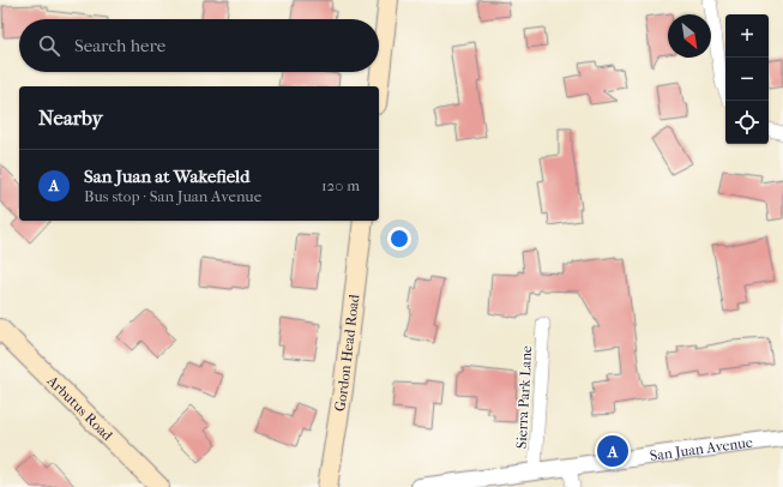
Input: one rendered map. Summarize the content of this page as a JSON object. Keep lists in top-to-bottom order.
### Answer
{
  "streets": {
    "main road": ["Gordon Head Road", "Arbutus Road"],
    "street": ["Sierra Park Lane", "San Juan Avenue"]
  },
  "crossings": [
    ["Sierra Park Lane", "San Juan Avenue"]
  ],
  "north": "bottom right",
  "page": {
    "map_buttons": ["+", "−"],
    "search": "Search here",
    "heading": "Nearby",
    "list": [
      {
        "mark": "A",
        "name": "San Juan at Wakefield",
        "note": "Bus stop · San Juan Avenue",
        "value": "120 m"
      }
    ],
    "pins": "A"
  }
}
